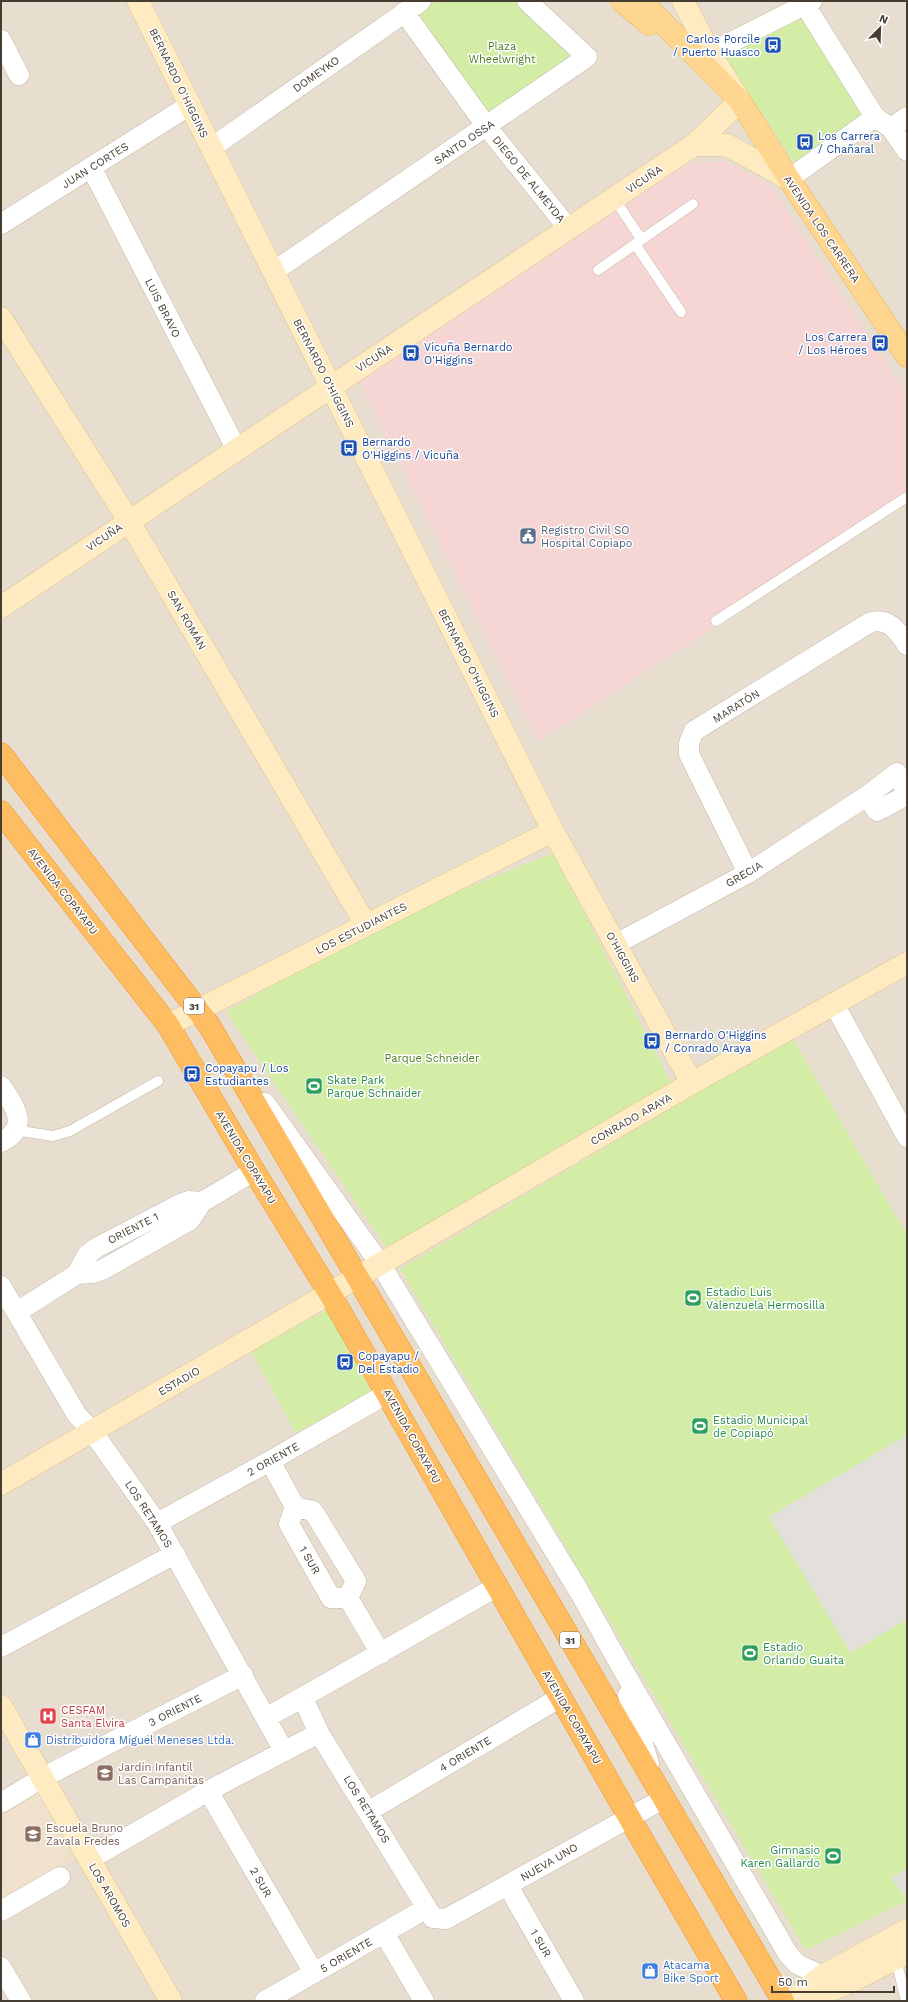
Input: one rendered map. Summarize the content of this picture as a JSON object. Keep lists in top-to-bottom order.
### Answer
{
  "streets": {
    "highway": ["AVENIDA COPAYAPU", "31"],
    "main road": ["AVENIDA LOS CARRERA"],
    "street": [
      "DOMEYKO",
      "BERNARDO O'HIGGINS",
      "SANTO OSSA",
      "JUAN CORTES",
      "DIEGO DE ALMEYDA",
      "VICUÑA",
      "LUIS BRAVO",
      "SAN ROMÁN",
      "MARATÓN",
      "GRECIA",
      "LOS ESTUDIANTES",
      "O'HIGGINS",
      "CONRADO ARAYA",
      "ORIENTE 1",
      "ESTADIO",
      "2 ORIENTE",
      "LOS RETAMOS",
      "1 SUR",
      "3 ORIENTE",
      "4 ORIENTE",
      "NUEVA UNO",
      "2 SUR",
      "LOS AROMOS",
      "5 ORIENTE"
    ]
  },
  "crossings": [
    ["DOMEYKO", "BERNARDO O'HIGGINS"],
    ["DOMEYKO", "DIEGO DE ALMEYDA"],
    ["BERNARDO O'HIGGINS", "SANTO OSSA"],
    ["BERNARDO O'HIGGINS", "JUAN CORTES"],
    ["BERNARDO O'HIGGINS", "VICUÑA"],
    ["BERNARDO O'HIGGINS", "LOS ESTUDIANTES"],
    ["BERNARDO O'HIGGINS", "O'HIGGINS"],
    ["SANTO OSSA", "DIEGO DE ALMEYDA"],
    ["JUAN CORTES", "LUIS BRAVO"],
    ["DIEGO DE ALMEYDA", "VICUÑA"],
    ["VICUÑA", "AVENIDA LOS CARRERA"],
    ["VICUÑA", "LUIS BRAVO"],
    ["VICUÑA", "SAN ROMÁN"],
    ["SAN ROMÁN", "LOS ESTUDIANTES"],
    ["MARATÓN", "GRECIA"],
    ["GRECIA", "O'HIGGINS"],
    ["AVENIDA COPAYAPU", "LOS ESTUDIANTES"],
    ["AVENIDA COPAYAPU", "ORIENTE 1"],
    ["AVENIDA COPAYAPU", "ESTADIO"],
    ["AVENIDA COPAYAPU", "2 ORIENTE"],
    ["AVENIDA COPAYAPU", "4 ORIENTE"],
    ["AVENIDA COPAYAPU", "NUEVA UNO"],
    ["LOS ESTUDIANTES", "O'HIGGINS"],
    ["LOS ESTUDIANTES", "31"],
    ["O'HIGGINS", "CONRADO ARAYA"],
    ["31", "CONRADO ARAYA"],
    ["31", "ESTADIO"],
    ["31", "NUEVA UNO"],
    ["CONRADO ARAYA", "ESTADIO"],
    ["ORIENTE 1", "LOS RETAMOS"],
    ["ESTADIO", "LOS RETAMOS"],
    ["2 ORIENTE", "LOS RETAMOS"],
    ["LOS RETAMOS", "3 ORIENTE"],
    ["LOS RETAMOS", "4 ORIENTE"],
    ["LOS RETAMOS", "NUEVA UNO"],
    ["LOS RETAMOS", "5 ORIENTE"],
    ["1 SUR", "NUEVA UNO"],
    ["3 ORIENTE", "LOS AROMOS"],
    ["NUEVA UNO", "5 ORIENTE"],
    ["2 SUR", "5 ORIENTE"]
  ],
  "parks": ["Plaza Wheelwright", "Parque Schneider"],
  "places": {
    "bus stop": [
      "Carlos Porcile / Puerto Huasco",
      "Los Carrera / Chañaral",
      "Los Carrera / Los Héroes",
      "Vicuña Bernardo O'Higgins",
      "Bernardo O'Higgins / Vicuña",
      "Bernardo O'Higgins / Conrado Araya",
      "Copayapu / Los Estudiantes",
      "Copayapu / Del Estadio"
    ],
    "public building": ["Registro Civil SO Hospital Copiapo"],
    "sports": [
      "Skate Park Parque Schnaider",
      "Estadio Luis Valenzuela Hermosilla",
      "Estadio Municipal de Copiapó",
      "Estadio Orlando Guaita",
      "Gimnasio Karen Gallardo"
    ],
    "hospital": ["CESFAM Santa Elvira"],
    "shop": ["Distribuidora Miguel Meneses Ltda.", "Atacama Bike Sport"],
    "school or university": ["Jardín Infantil Las Campanitas", "Escuela Bruno Zavala Fredes"]
  },
  "scale_bar": "50 m",
  "north": "top right"
}
